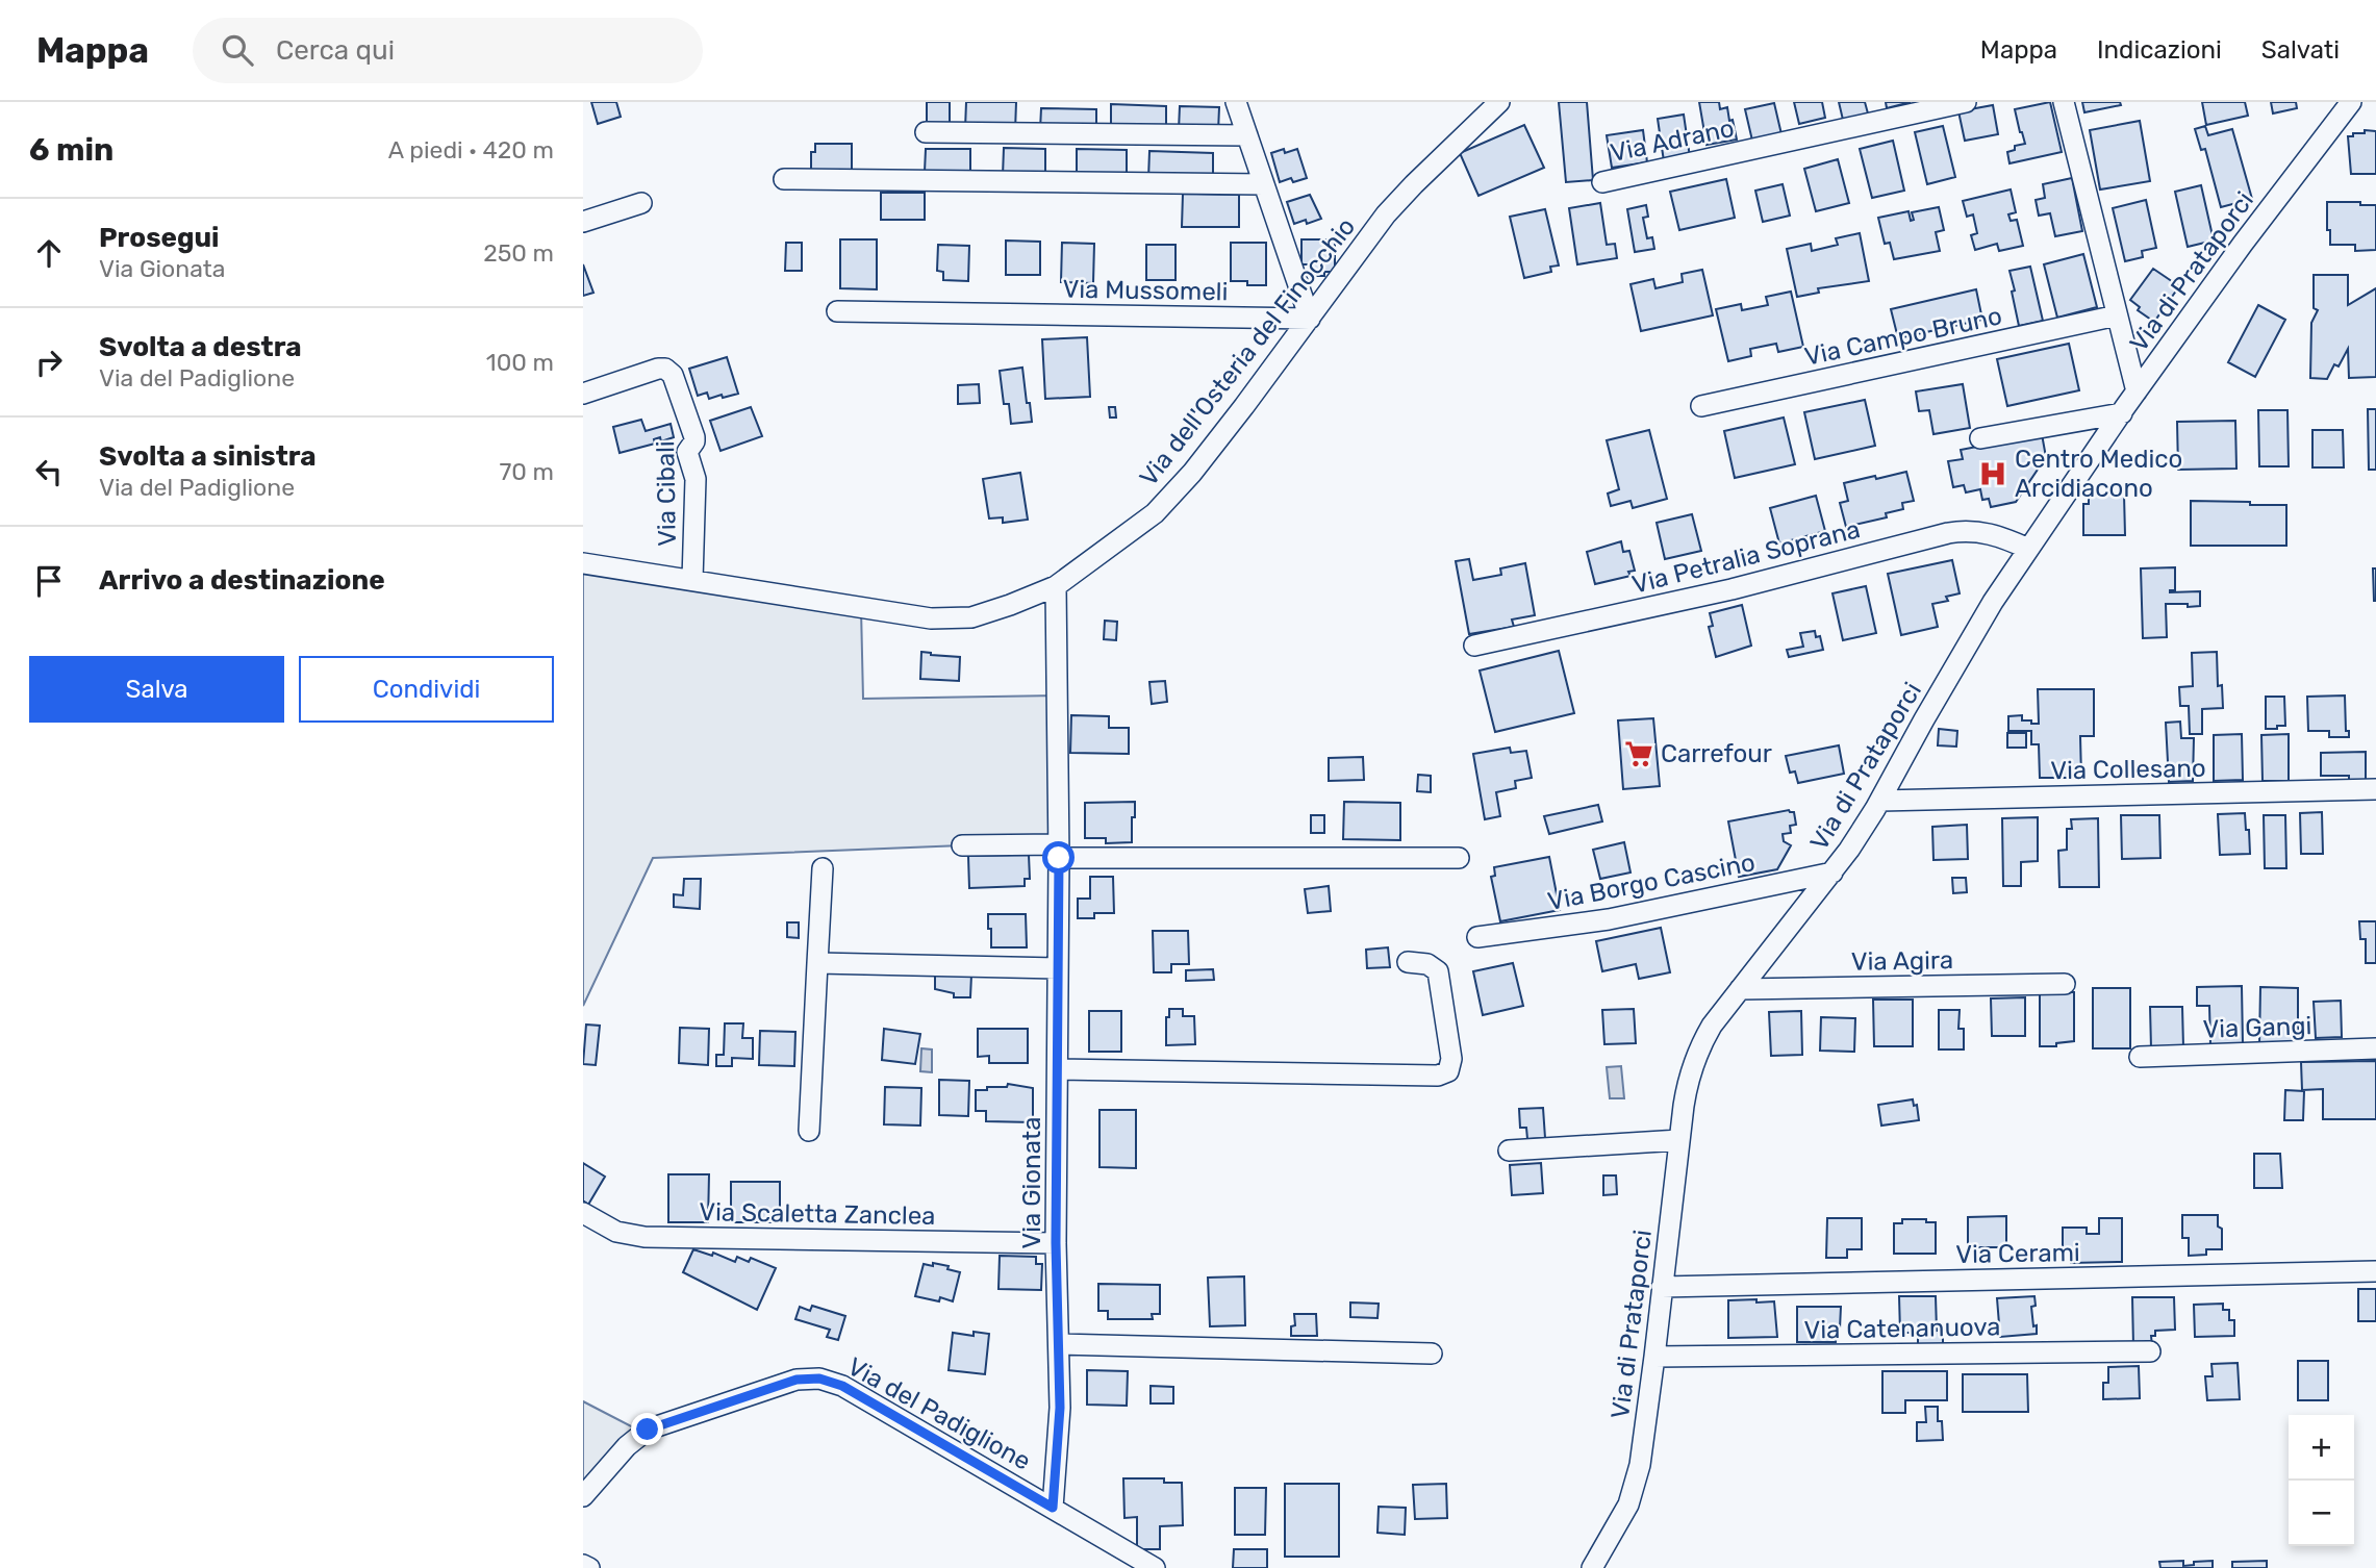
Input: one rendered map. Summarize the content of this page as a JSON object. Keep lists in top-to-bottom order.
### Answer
{
  "streets": {
    "street": [
      "Via Adrano",
      "Via di Prataporci",
      "Via Mussomeli",
      "Via Campo Bruno",
      "Via dell'Osteria del Finocchio",
      "Via Cibali",
      "Via Petralia Soprana",
      "Via Collesano",
      "Via Borgo Cascino",
      "Via Agira",
      "Via Gangi",
      "Via Gionata",
      "Via Scaletta Zanclea",
      "Via Cerami",
      "Via Catenanuova",
      "Via del Padiglione"
    ]
  },
  "crossings": [
    ["Via di Prataporci", "Via Petralia Soprana"],
    ["Via di Prataporci", "Via Collesano"],
    ["Via di Prataporci", "Via Borgo Cascino"],
    ["Via di Prataporci", "Via Agira"],
    ["Via di Prataporci", "Via Cerami"],
    ["Via di Prataporci", "Via Catenanuova"],
    ["Via Mussomeli", "Via dell'Osteria del Finocchio"],
    ["Via dell'Osteria del Finocchio", "Via Cibali"],
    ["Via dell'Osteria del Finocchio", "Via Gionata"],
    ["Via Gionata", "Via Scaletta Zanclea"],
    ["Via Gionata", "Via del Padiglione"]
  ],
  "places": {
    "hospital": ["Centro Medico Arcidiacono"],
    "supermarket": ["Carrefour"]
  },
  "page": {
    "header": "Mappa",
    "search": "Cerca qui",
    "nav": ["Mappa", "Indicazioni", "Salvati"],
    "heading": ["6 min", "A piedi · 420 m"],
    "list": [
      ["Prosegui", "Via Gionata", "250 m"],
      ["Svolta a destra", "Via del Padiglione", "100 m"],
      ["Svolta a sinistra", "Via del Padiglione", "70 m"],
      "Arrivo a destinazione"
    ],
    "buttons": ["Salva", "Condividi"],
    "map_buttons": ["+", "−"]
  }
}
